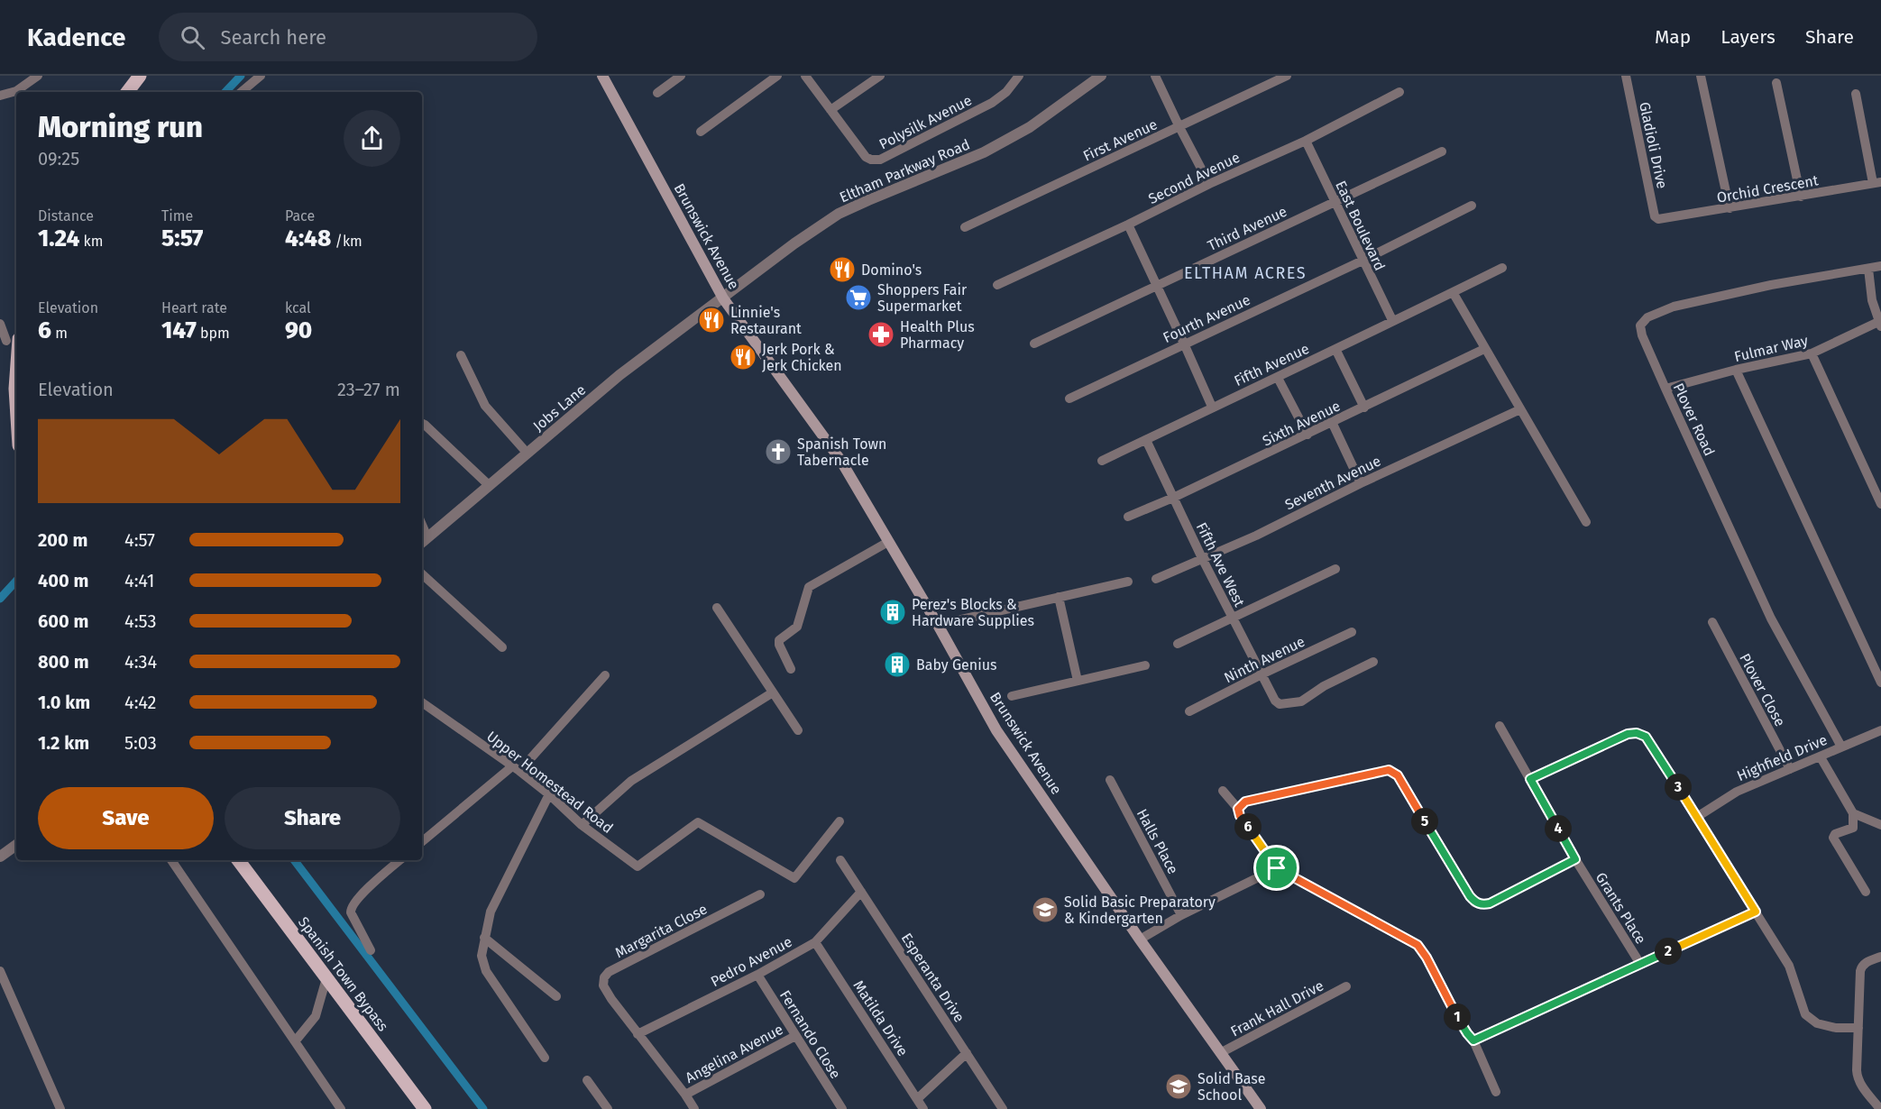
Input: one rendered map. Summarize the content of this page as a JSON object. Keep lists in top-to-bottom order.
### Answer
{
  "streets": {
    "main road": ["Brunswick Avenue", "Spanish Town Bypass"],
    "street": [
      "Polysilk Avenue",
      "First Avenue",
      "Gladioli Drive",
      "Eltham Parkway Road",
      "Second Avenue",
      "Orchid Crescent",
      "East Boulevard",
      "Third Avenue",
      "Fourth Avenue",
      "Fulmar Way",
      "Fifth Avenue",
      "Jobs Lane",
      "Plover Road",
      "Sixth Avenue",
      "Seventh Avenue",
      "Fifth Ave West",
      "Ninth Avenue",
      "Plover Close",
      "Highfield Drive",
      "Upper Homestead Road",
      "Halls Place",
      "Grants Place",
      "Margarita Close",
      "Pedro Avenue",
      "Esperanta Drive",
      "Frank Hall Drive",
      "Matilda Drive",
      "Fernando Close",
      "Angelina Avenue"
    ]
  },
  "crossings": [
    ["Gladioli Drive", "Orchid Crescent"],
    ["Eltham Parkway Road", "Brunswick Avenue"],
    ["Eltham Parkway Road", "Jobs Lane"],
    ["Second Avenue", "East Boulevard"],
    ["East Boulevard", "Third Avenue"],
    ["East Boulevard", "Fourth Avenue"],
    ["East Boulevard", "Fifth Avenue"],
    ["Brunswick Avenue", "Jobs Lane"],
    ["Brunswick Avenue", "Frank Hall Drive"],
    ["Fulmar Way", "Plover Road"],
    ["Fifth Avenue", "Fifth Ave West"],
    ["Plover Road", "Highfield Drive"],
    ["Sixth Avenue", "Fifth Ave West"],
    ["Seventh Avenue", "Fifth Ave West"],
    ["Fifth Ave West", "Ninth Avenue"],
    ["Plover Close", "Highfield Drive"],
    ["Margarita Close", "Pedro Avenue"],
    ["Margarita Close", "Angelina Avenue"],
    ["Pedro Avenue", "Esperanta Drive"],
    ["Pedro Avenue", "Matilda Drive"],
    ["Pedro Avenue", "Fernando Close"],
    ["Fernando Close", "Angelina Avenue"]
  ],
  "districts": ["ELTHAM ACRES"],
  "places": {
    "restaurant": ["Domino's", "Linnie's Restaurant", "Jerk Pork & Jerk Chicken"],
    "supermarket": ["Shoppers Fair Supermarket"],
    "pharmacy": ["Health Plus Pharmacy"],
    "church": ["Spanish Town Tabernacle"],
    "building": ["Perez's Blocks & Hardware Supplies", "Baby Genius"],
    "school or university": ["Solid Basic Preparatory & Kindergarten", "Solid Base School"]
  },
  "page": {
    "header": "Kadence",
    "search": "Search here",
    "nav": ["Map", "Layers", "Share"],
    "heading": ["Morning run", "09:25"],
    "stats": [
      ["Distance", "1.24 km"],
      ["Time", "5:57"],
      ["Pace", "4:48 /km"],
      ["Elevation", "6 m"],
      ["Heart rate", "147 bpm"],
      ["kcal", "90"]
    ],
    "chart": ["Elevation", "23–27 m"],
    "list": [
      {
        "name": "200 m",
        "note": "4:57"
      },
      {
        "name": "400 m",
        "note": "4:41"
      },
      {
        "name": "600 m",
        "note": "4:53"
      },
      {
        "name": "800 m",
        "note": "4:34"
      },
      {
        "name": "1.0 km",
        "note": "4:42"
      },
      {
        "name": "1.2 km",
        "note": "5:03"
      }
    ],
    "pins": [
      "3",
      "5",
      "6",
      "4",
      "2",
      "1"
    ],
    "buttons": ["Save", "Share"]
  }
}
